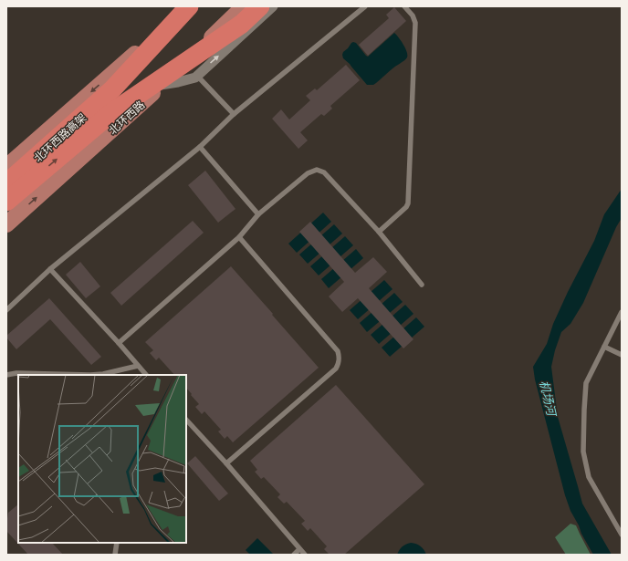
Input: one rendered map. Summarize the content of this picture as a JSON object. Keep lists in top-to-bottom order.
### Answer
{
  "streets": {
    "highway": ["北环西路高架"],
    "main road": ["北环西路"]
  },
  "water": ["机场河"]
}
